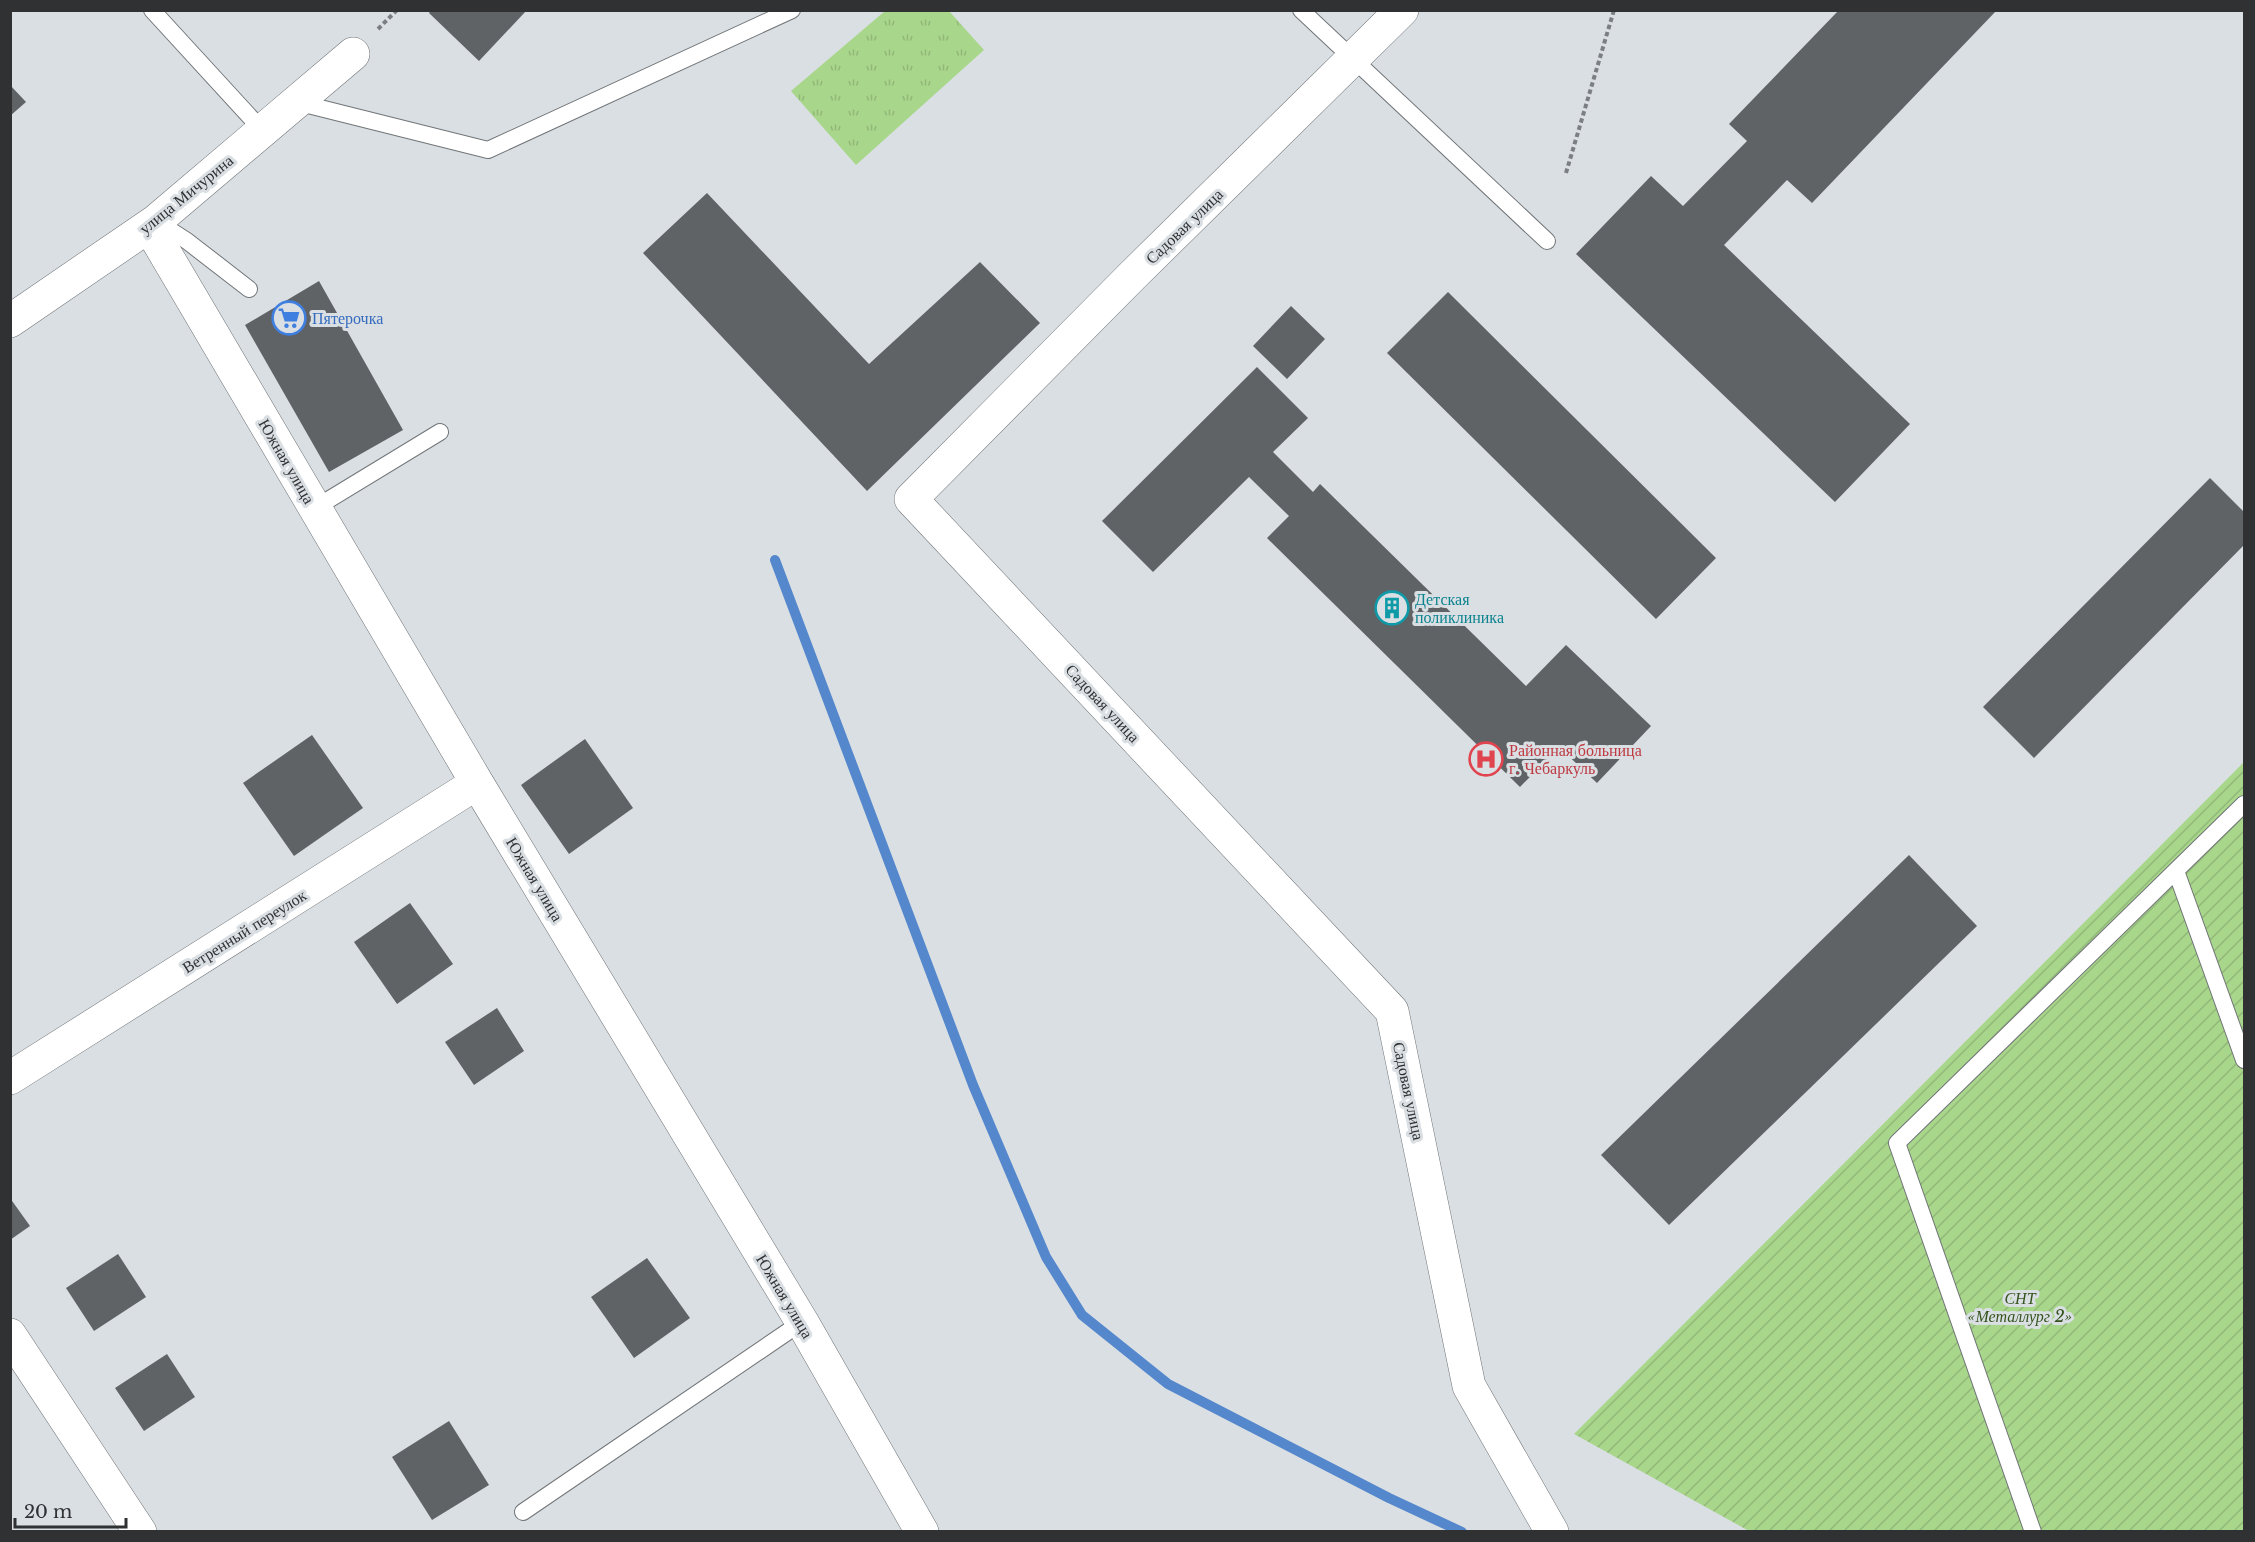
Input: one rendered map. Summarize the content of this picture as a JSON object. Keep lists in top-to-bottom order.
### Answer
{
  "streets": {
    "street": [
      "улица Мичурина",
      "Садовая улица",
      "Южная улица",
      "Ветренный переулок"
    ]
  },
  "crossings": [
    ["улица Мичурина", "Южная улица"],
    ["Южная улица", "Ветренный переулок"]
  ],
  "parks": ["СНТ «Металлург 2»"],
  "places": {
    "supermarket": ["Пятерочка"],
    "building": ["Детская поликлиника"],
    "hospital": ["Районная больница г. Чебаркуль"]
  },
  "scale_bar": "20 m"
}
